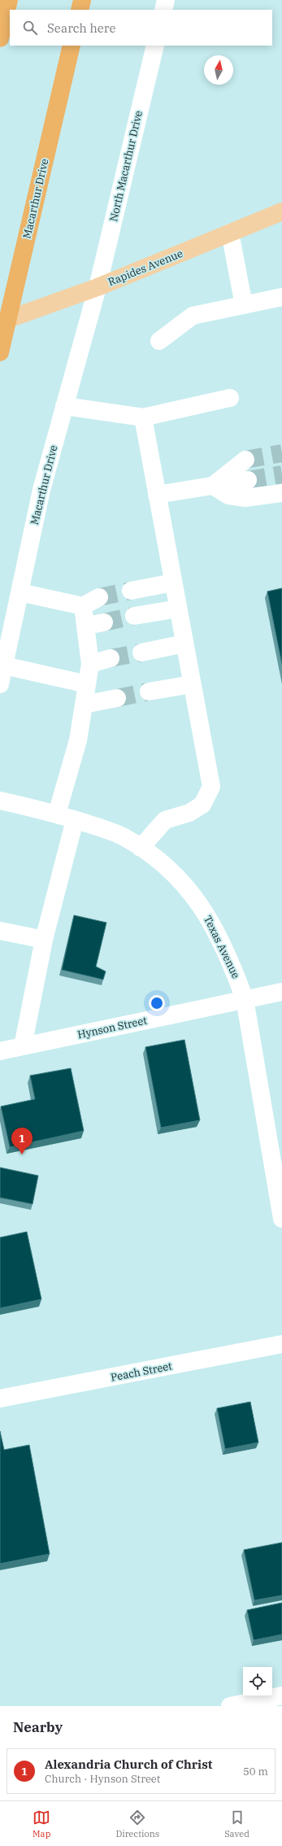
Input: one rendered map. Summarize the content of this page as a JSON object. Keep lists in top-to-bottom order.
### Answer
{
  "streets": {
    "highway": ["Macarthur Drive"],
    "main road": ["Rapides Avenue"],
    "street": [
      "North Macarthur Drive",
      "Texas Avenue",
      "Hynson Street",
      "Peach Street"
    ]
  },
  "crossings": [
    ["North Macarthur Drive", "Macarthur Drive"],
    ["North Macarthur Drive", "Rapides Avenue"],
    ["Macarthur Drive", "Rapides Avenue"],
    ["Texas Avenue", "Hynson Street"]
  ],
  "north": "top",
  "page": {
    "search": "Search here",
    "pins": "1",
    "heading": "Nearby",
    "list": [
      {
        "mark": "1",
        "name": "Alexandria Church of Christ",
        "note": "Church · Hynson Street",
        "value": "50 m"
      }
    ],
    "nav": ["Map", "Directions", "Saved"]
  }
}
